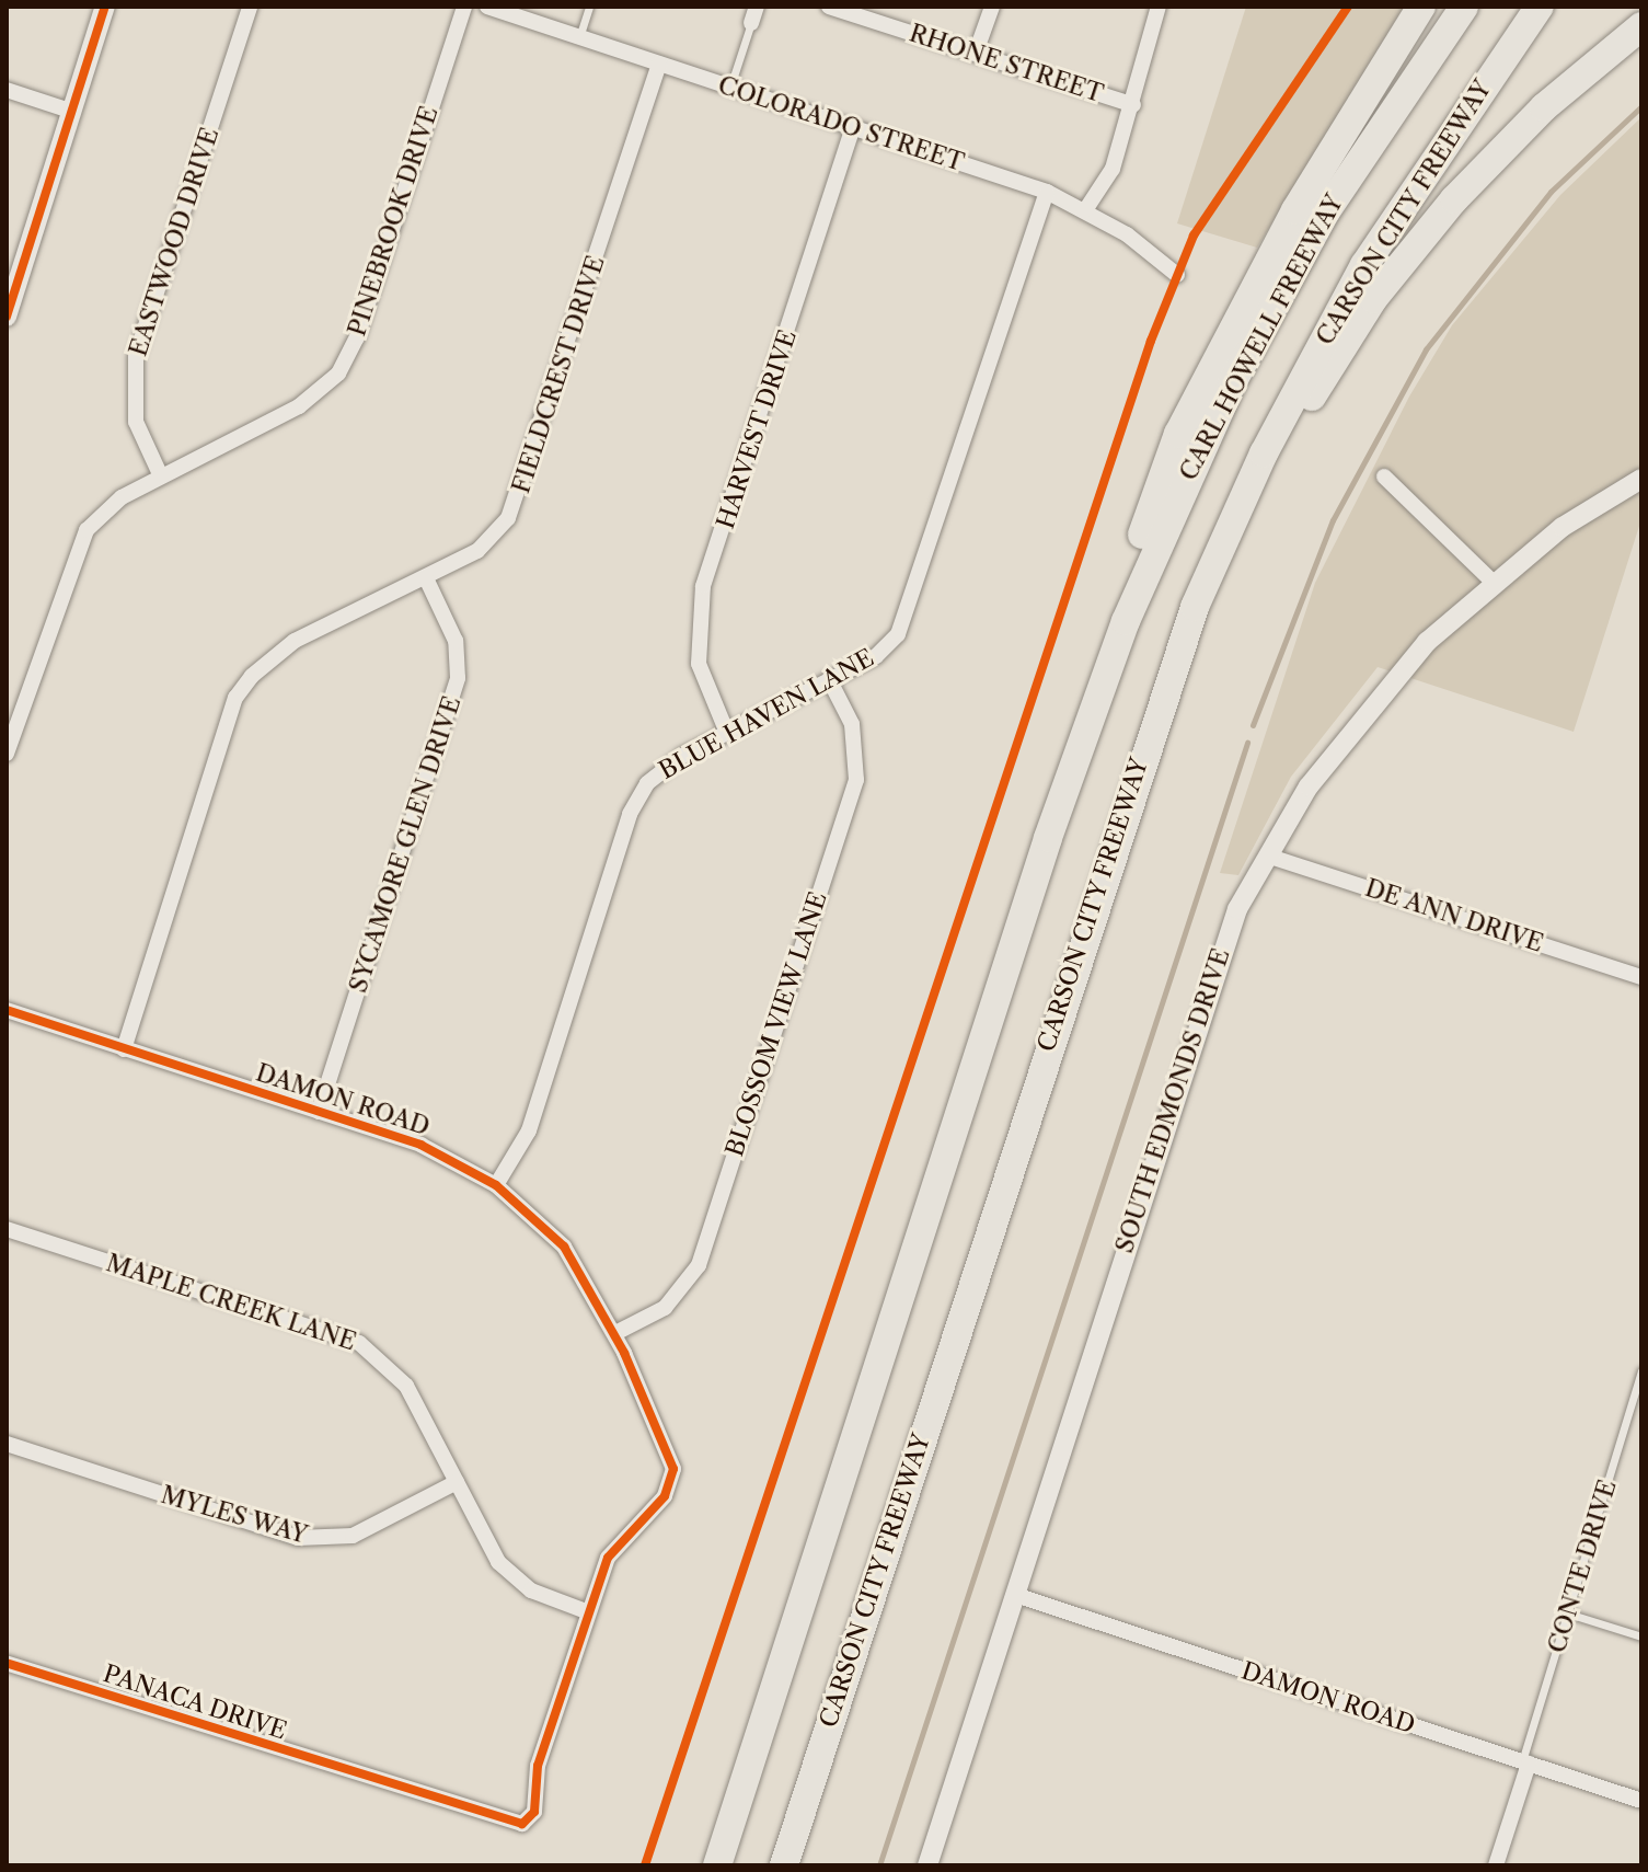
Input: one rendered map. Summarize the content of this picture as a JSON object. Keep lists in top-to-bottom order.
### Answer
{
  "streets": {
    "highway": ["CARSON CITY FREEWAY", "CARL HOWELL FREEWAY"],
    "street": [
      "RHONE STREET",
      "COLORADO STREET",
      "PINEBROOK DRIVE",
      "EASTWOOD DRIVE",
      "FIELDCREST DRIVE",
      "HARVEST DRIVE",
      "BLUE HAVEN LANE",
      "SYCAMORE GLEN DRIVE",
      "DE ANN DRIVE",
      "BLOSSOM VIEW LANE",
      "DAMON ROAD",
      "SOUTH EDMONDS DRIVE",
      "MAPLE CREEK LANE",
      "MYLES WAY",
      "CONTE DRIVE",
      "PANACA DRIVE"
    ]
  },
  "crossings": [
    ["COLORADO STREET", "FIELDCREST DRIVE"],
    ["COLORADO STREET", "HARVEST DRIVE"],
    ["COLORADO STREET", "BLUE HAVEN LANE"],
    ["PINEBROOK DRIVE", "EASTWOOD DRIVE"],
    ["FIELDCREST DRIVE", "SYCAMORE GLEN DRIVE"],
    ["FIELDCREST DRIVE", "DAMON ROAD"],
    ["HARVEST DRIVE", "BLUE HAVEN LANE"],
    ["BLUE HAVEN LANE", "BLOSSOM VIEW LANE"],
    ["BLUE HAVEN LANE", "DAMON ROAD"],
    ["SYCAMORE GLEN DRIVE", "DAMON ROAD"],
    ["DE ANN DRIVE", "SOUTH EDMONDS DRIVE"],
    ["BLOSSOM VIEW LANE", "DAMON ROAD"],
    ["DAMON ROAD", "SOUTH EDMONDS DRIVE"],
    ["DAMON ROAD", "MAPLE CREEK LANE"],
    ["DAMON ROAD", "CONTE DRIVE"],
    ["DAMON ROAD", "PANACA DRIVE"],
    ["MAPLE CREEK LANE", "MYLES WAY"]
  ]
}
